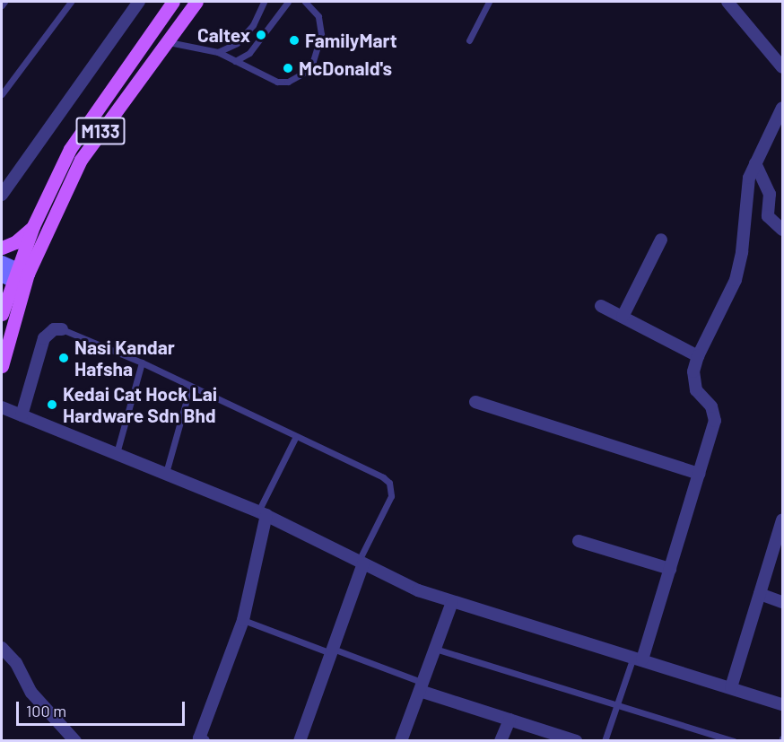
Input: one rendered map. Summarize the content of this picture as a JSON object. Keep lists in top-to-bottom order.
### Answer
{
  "streets": {
    "main road": ["M133"]
  },
  "places": [
    "Caltex",
    "FamilyMart",
    "McDonald's",
    "Nasi Kandar Hafsha",
    "Kedai Cat Hock Lai Hardware Sdn Bhd"
  ],
  "scale_bar": "100 m"
}
